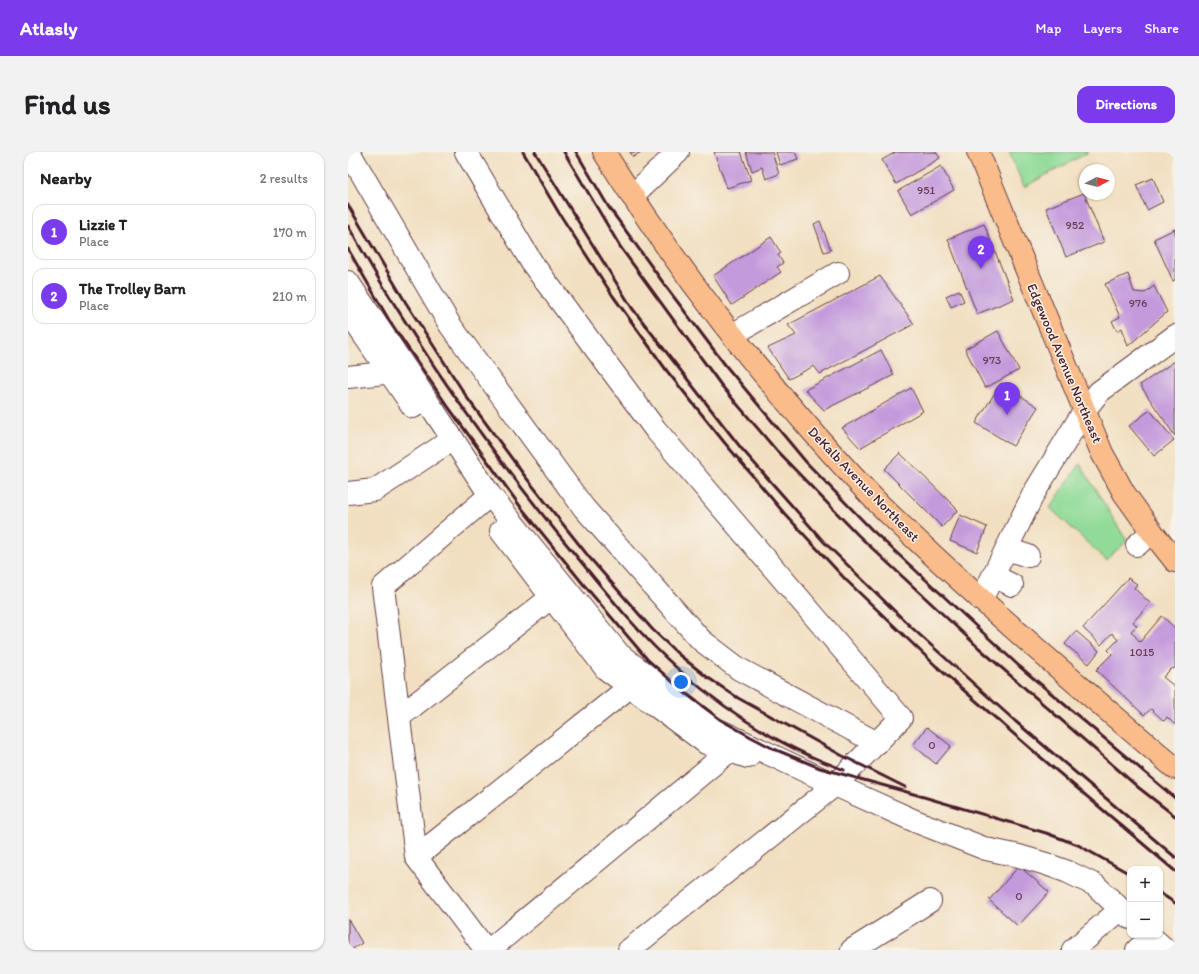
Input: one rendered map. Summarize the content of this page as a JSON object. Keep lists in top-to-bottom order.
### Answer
{
  "streets": {
    "main road": ["Edgewood Avenue Northeast", "DeKalb Avenue Northeast"]
  },
  "house_numbers": [
    "951",
    "952",
    "976",
    "973",
    "1015",
    "0",
    "0"
  ],
  "north": "right",
  "page": {
    "header": "Atlasly",
    "nav": ["Map", "Layers", "Share"],
    "buttons": "Directions",
    "title": "Find us",
    "heading": ["Nearby", "2 results"],
    "list": [
      {
        "mark": "1",
        "name": "Lizzie T",
        "note": "Place",
        "value": "170 m"
      },
      {
        "mark": "2",
        "name": "The Trolley Barn",
        "note": "Place",
        "value": "210 m"
      }
    ],
    "pins": ["2", "1"],
    "map_buttons": ["+", "−"]
  }
}
